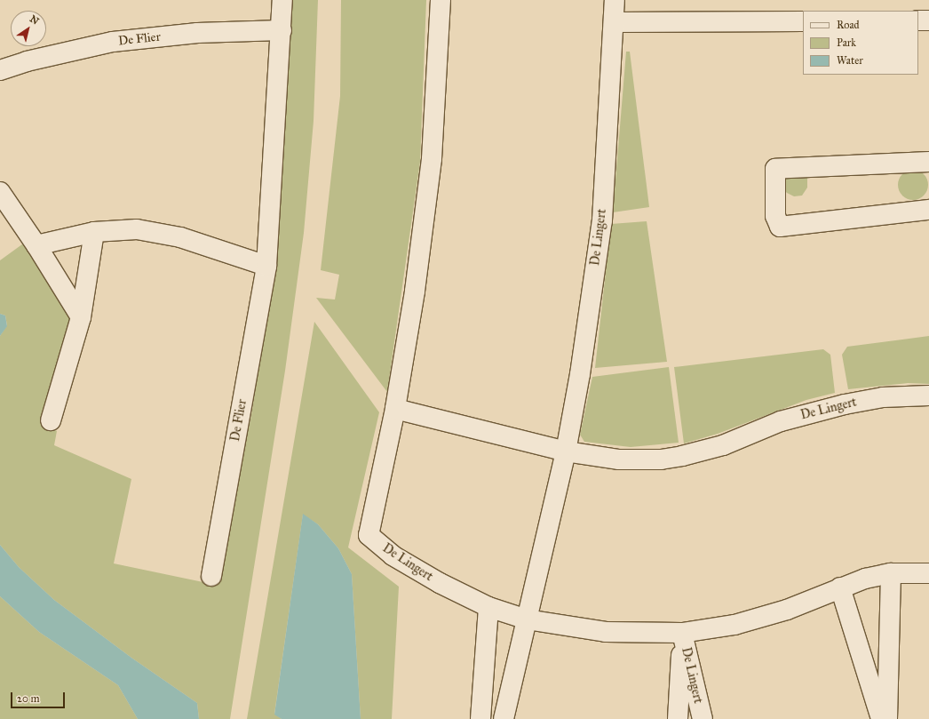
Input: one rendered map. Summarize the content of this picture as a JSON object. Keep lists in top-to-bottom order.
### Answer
{
  "streets": {
    "street": ["De Flier", "De Lingert"]
  },
  "legend": ["Road", "Park", "Water"],
  "scale_bar": "20 m",
  "north": "top right"
}
